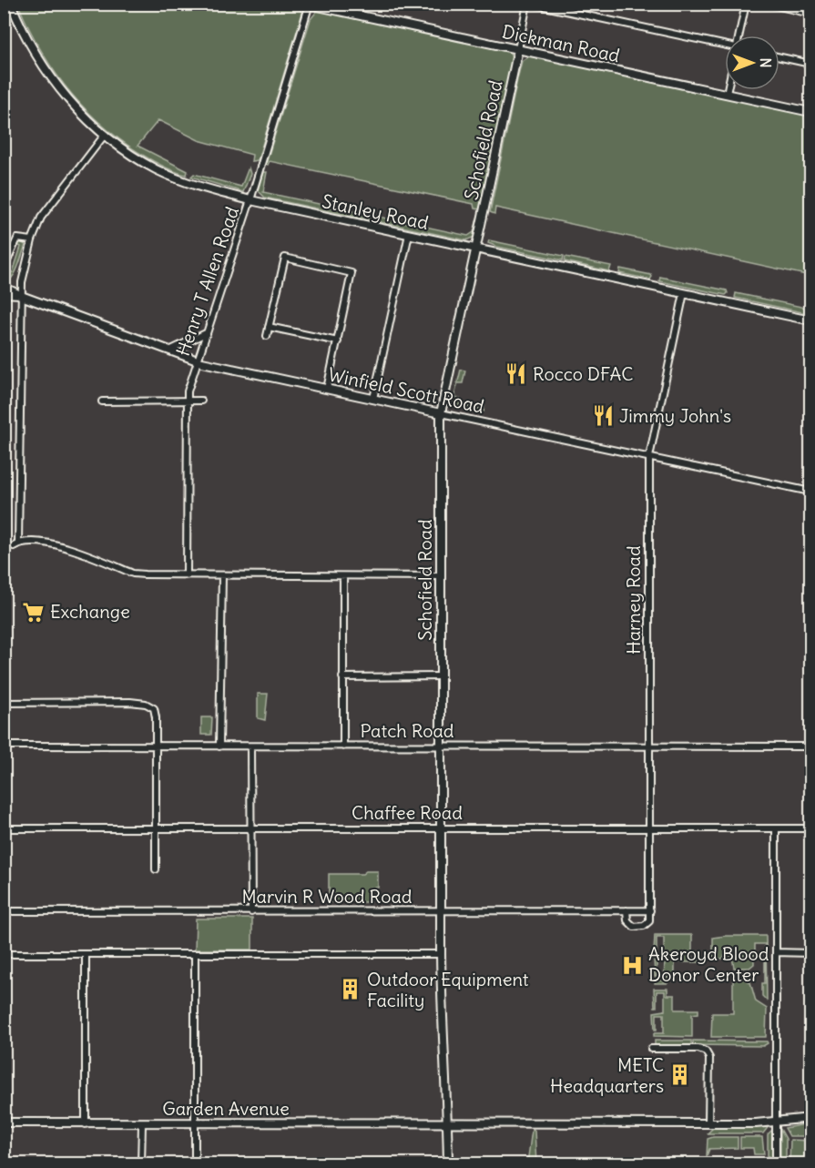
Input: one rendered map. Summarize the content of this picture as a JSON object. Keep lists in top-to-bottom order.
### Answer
{
  "streets": {
    "street": [
      "Dickman Road",
      "Schofield Road",
      "Stanley Road",
      "Henry T Allen Road",
      "Winfield Scott Road",
      "Harney Road",
      "Patch Road",
      "Chaffee Road",
      "Marvin R Wood Road",
      "Garden Avenue"
    ]
  },
  "crossings": [
    ["Dickman Road", "Schofield Road"],
    ["Dickman Road", "Henry T Allen Road"],
    ["Schofield Road", "Stanley Road"],
    ["Schofield Road", "Winfield Scott Road"],
    ["Schofield Road", "Patch Road"],
    ["Schofield Road", "Chaffee Road"],
    ["Schofield Road", "Marvin R Wood Road"],
    ["Schofield Road", "Garden Avenue"],
    ["Stanley Road", "Henry T Allen Road"],
    ["Stanley Road", "Harney Road"],
    ["Henry T Allen Road", "Winfield Scott Road"],
    ["Winfield Scott Road", "Harney Road"],
    ["Harney Road", "Patch Road"],
    ["Harney Road", "Chaffee Road"],
    ["Harney Road", "Marvin R Wood Road"]
  ],
  "places": {
    "restaurant": ["Rocco DFAC", "Jimmy John's"],
    "supermarket": ["Exchange"],
    "hospital": ["Akeroyd Blood Donor Center"],
    "building": ["Outdoor Equipment Facility", "METC Headquarters"]
  },
  "north": "right"
}
